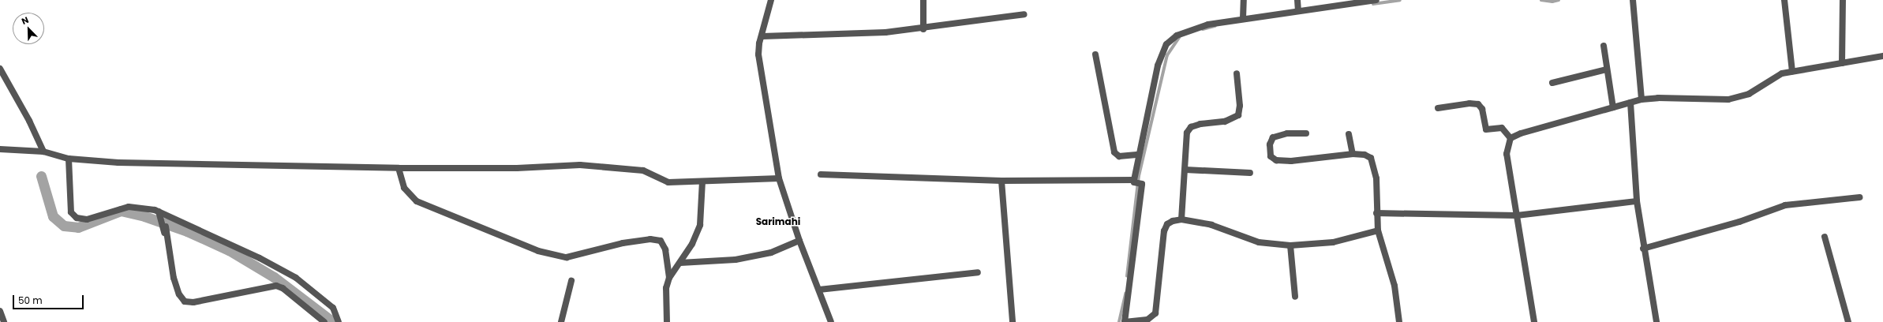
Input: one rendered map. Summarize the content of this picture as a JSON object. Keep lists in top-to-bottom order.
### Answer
{
  "districts": ["Sarimahi"],
  "scale_bar": "50 m",
  "north": "top left"
}
